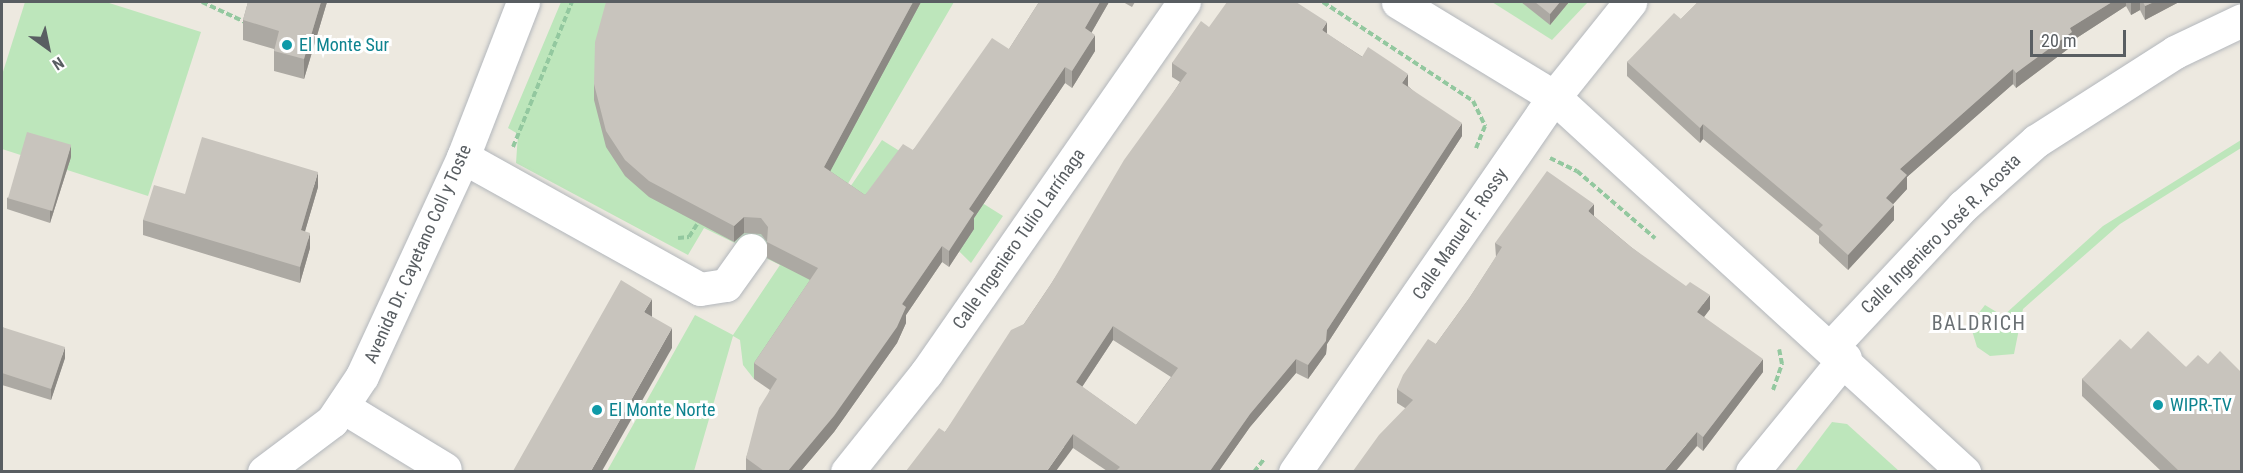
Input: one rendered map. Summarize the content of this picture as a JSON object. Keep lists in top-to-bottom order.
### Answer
{
  "streets": {
    "street": [
      "Calle Manuel F. Rossy",
      "Calle Ingeniero José R. Acosta",
      "Calle Ingeniero Tulio Larrínaga",
      "Avenida Dr. Cayetano Coll y Toste"
    ]
  },
  "districts": ["BALDRICH"],
  "places": ["El Monte Sur", "WIPR-TV", "El Monte Norte"],
  "scale_bar": "20 m",
  "north": "bottom right"
}
